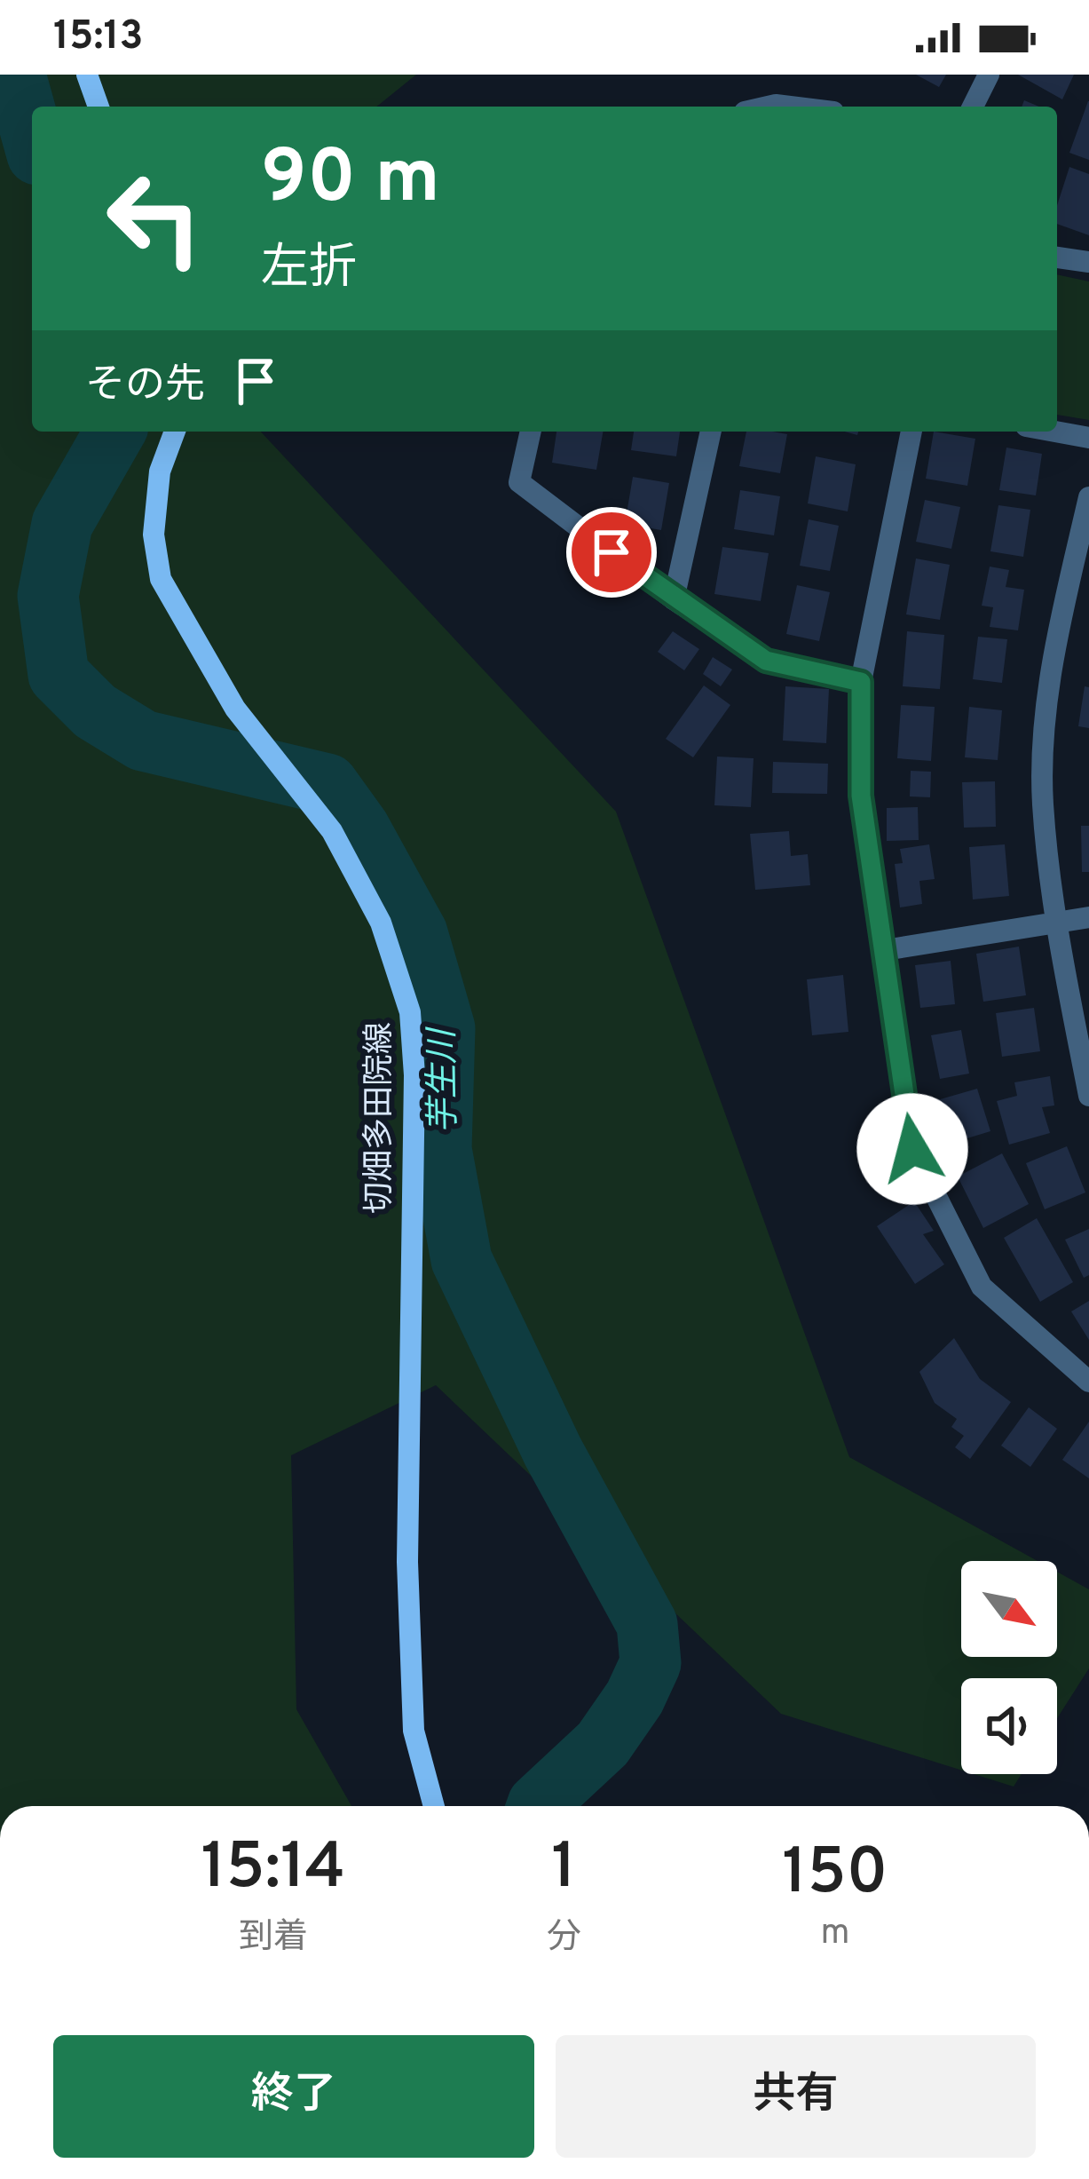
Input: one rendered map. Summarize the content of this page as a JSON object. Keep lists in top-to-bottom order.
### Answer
{
  "streets": {
    "main road": ["切畑多田院線"]
  },
  "water": ["芋生川"],
  "north": "bottom right",
  "page": {
    "status": "15:13",
    "turn": ["90 m", "左折"],
    "then": "その先",
    "eta": [
      "15:14",
      "到着",
      "1",
      "分",
      "150",
      "m"
    ],
    "buttons": ["終了", "共有"]
  }
}
